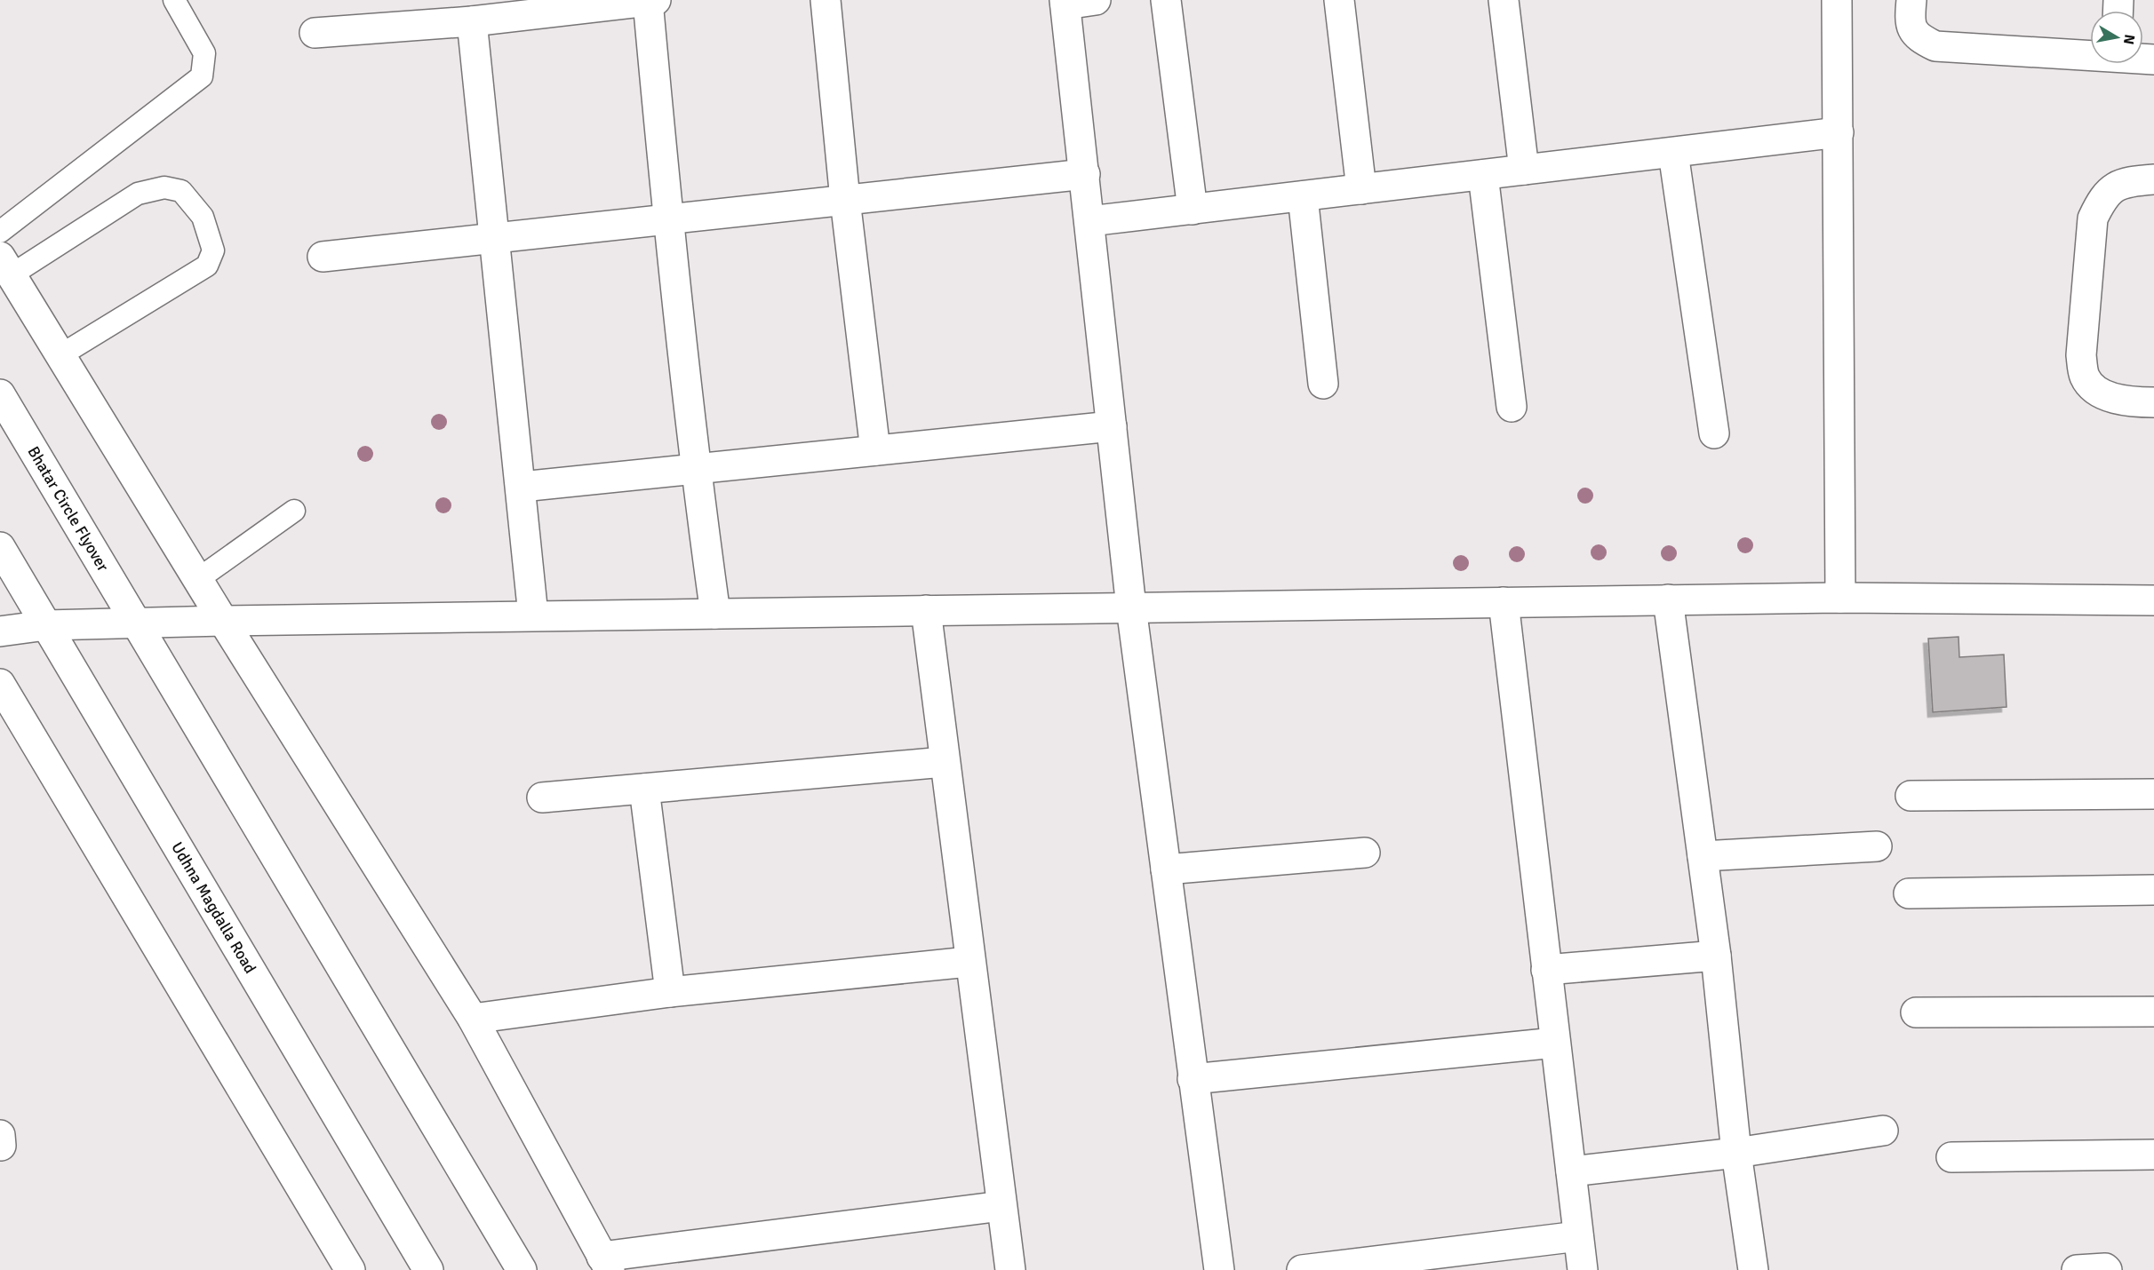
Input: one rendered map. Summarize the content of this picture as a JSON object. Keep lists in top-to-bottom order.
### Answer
{
  "streets": {
    "street": ["Bhatar Circle Flyover", "Udhna Magdalla Road"]
  },
  "north": "right"
}
